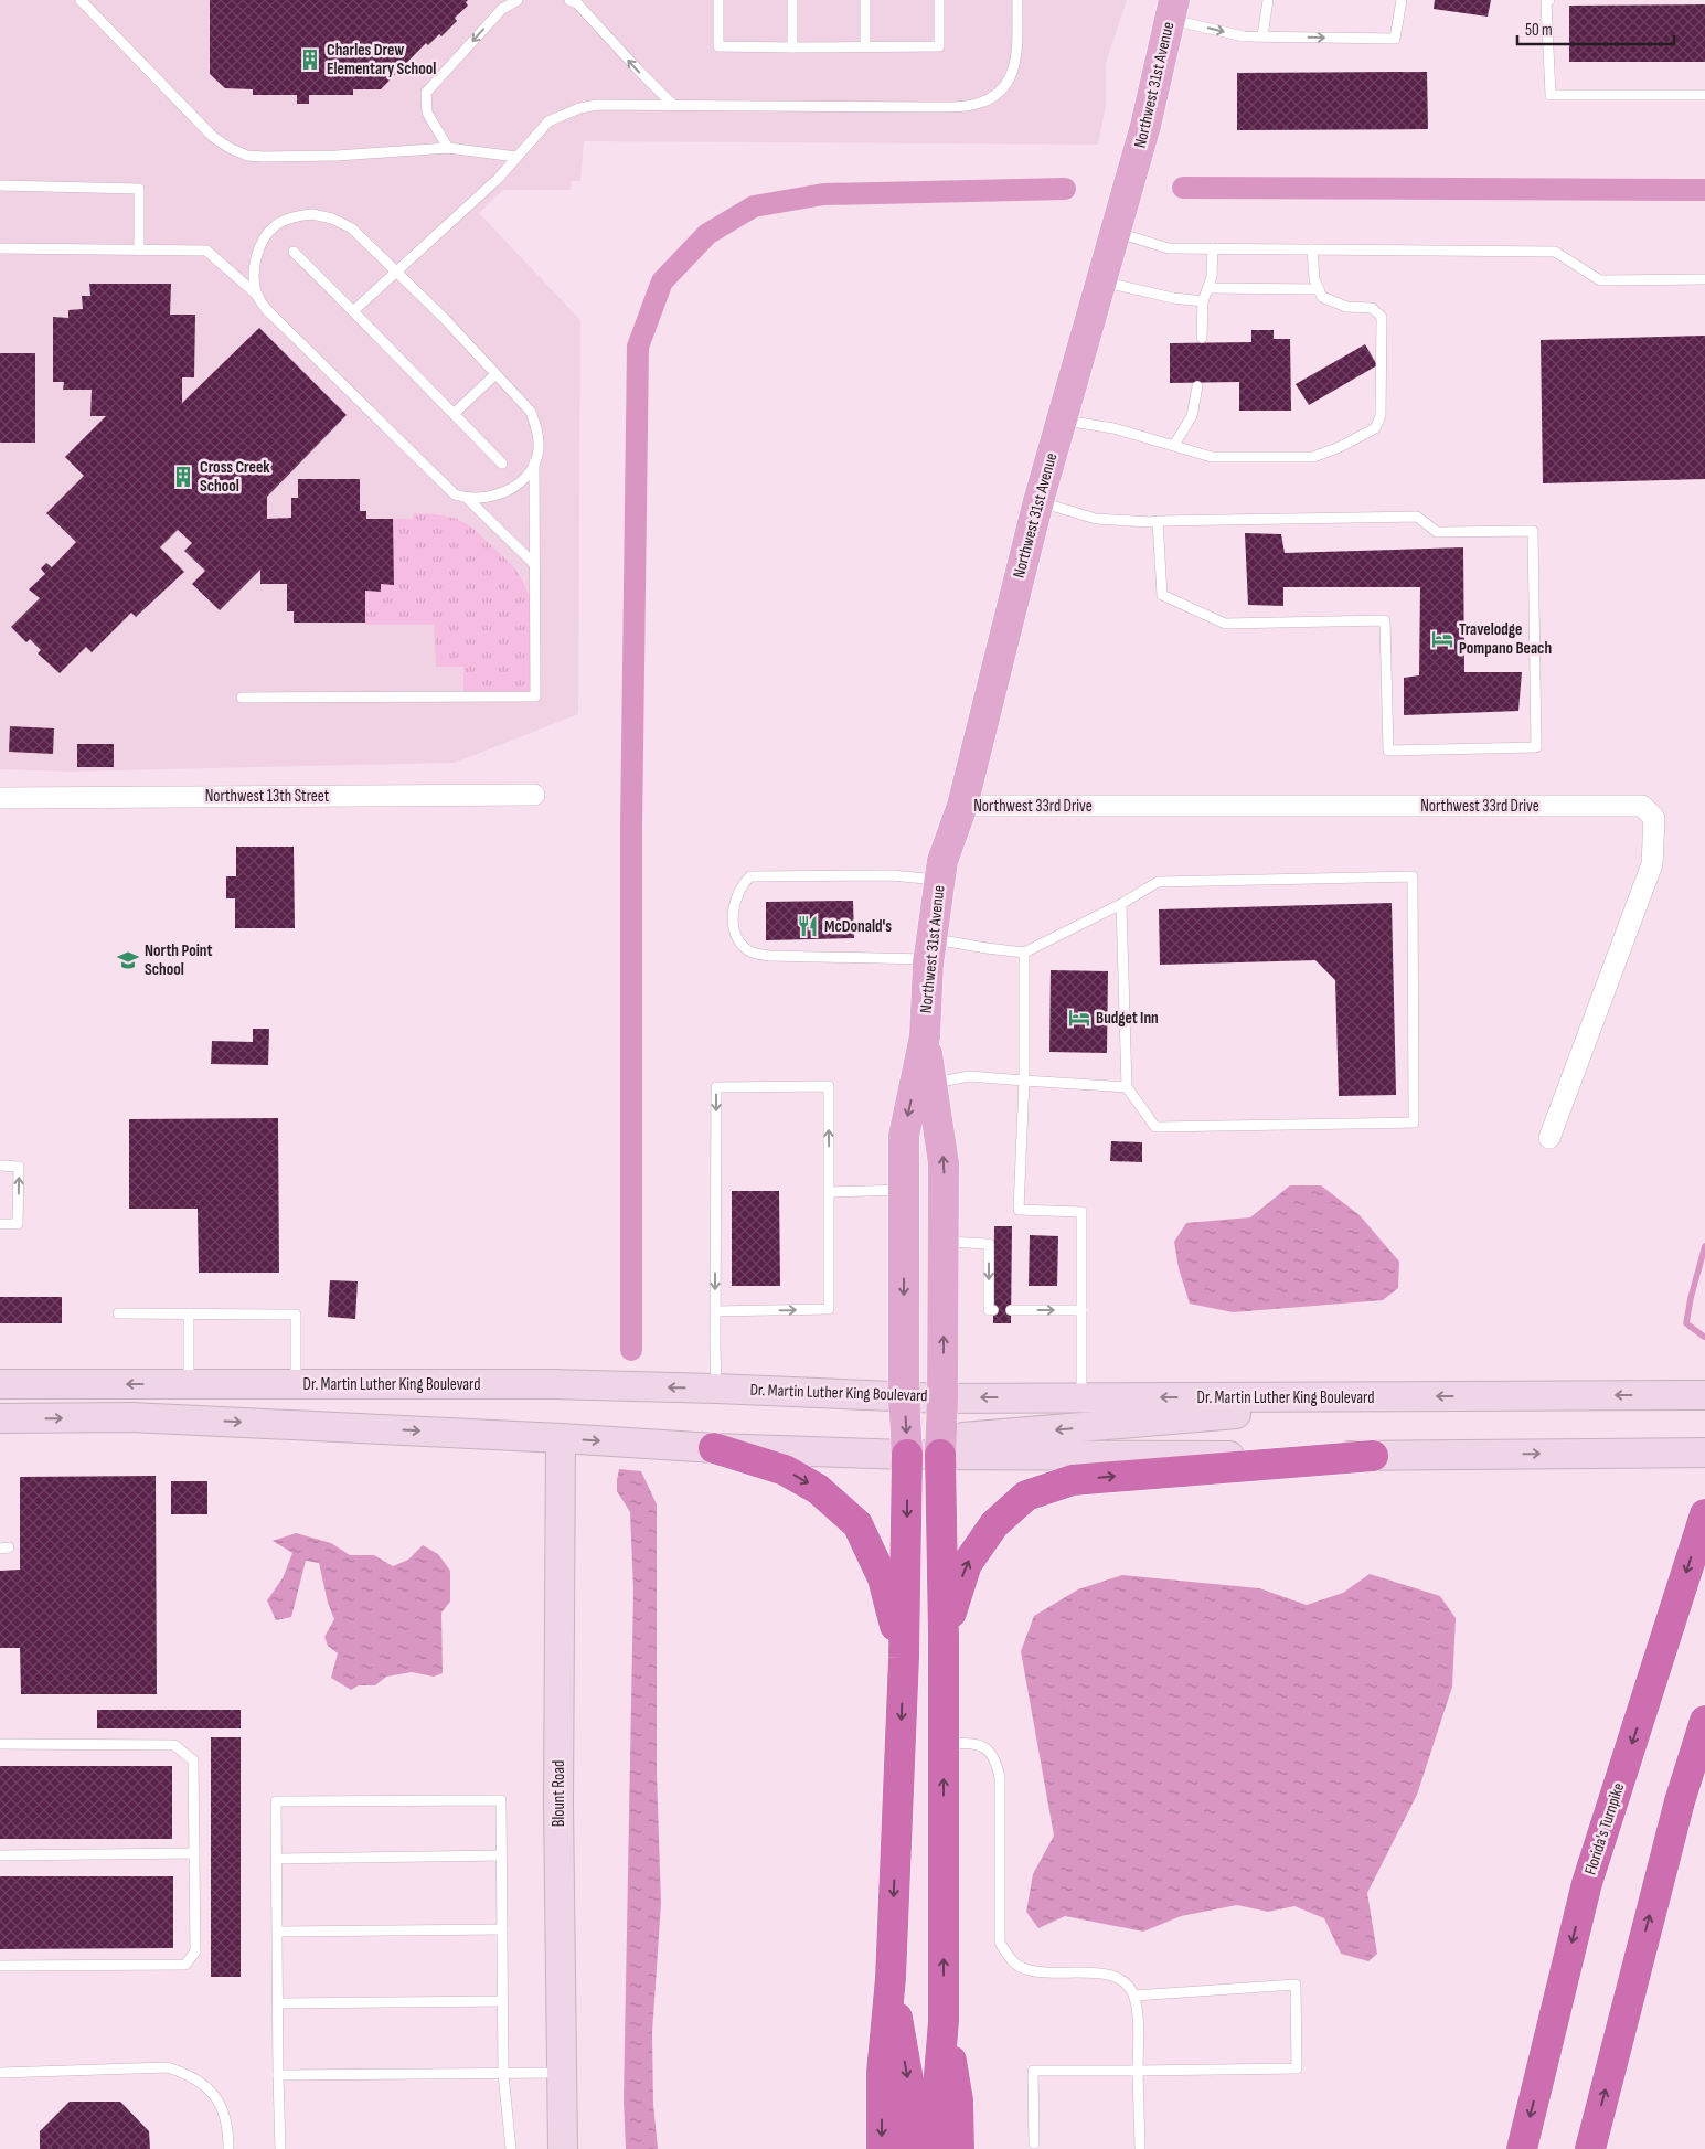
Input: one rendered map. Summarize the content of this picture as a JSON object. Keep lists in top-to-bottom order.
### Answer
{
  "streets": {
    "highway": ["Florida's Turnpike"],
    "main road": ["Northwest 31st Avenue", "Dr. Martin Luther King Boulevard", "Blount Road"],
    "street": ["Northwest 13th Street", "Northwest 33rd Drive"]
  },
  "crossings": [
    ["Northwest 31st Avenue", "Northwest 33rd Drive"],
    ["Northwest 31st Avenue", "Dr. Martin Luther King Boulevard"]
  ],
  "places": {
    "building": ["Charles Drew Elementary School", "Cross Creek School"],
    "hotel": ["Travelodge Pompano Beach", "Budget Inn"],
    "restaurant": ["McDonald's"],
    "school or university": ["North Point School"]
  },
  "scale_bar": "50 m"
}
